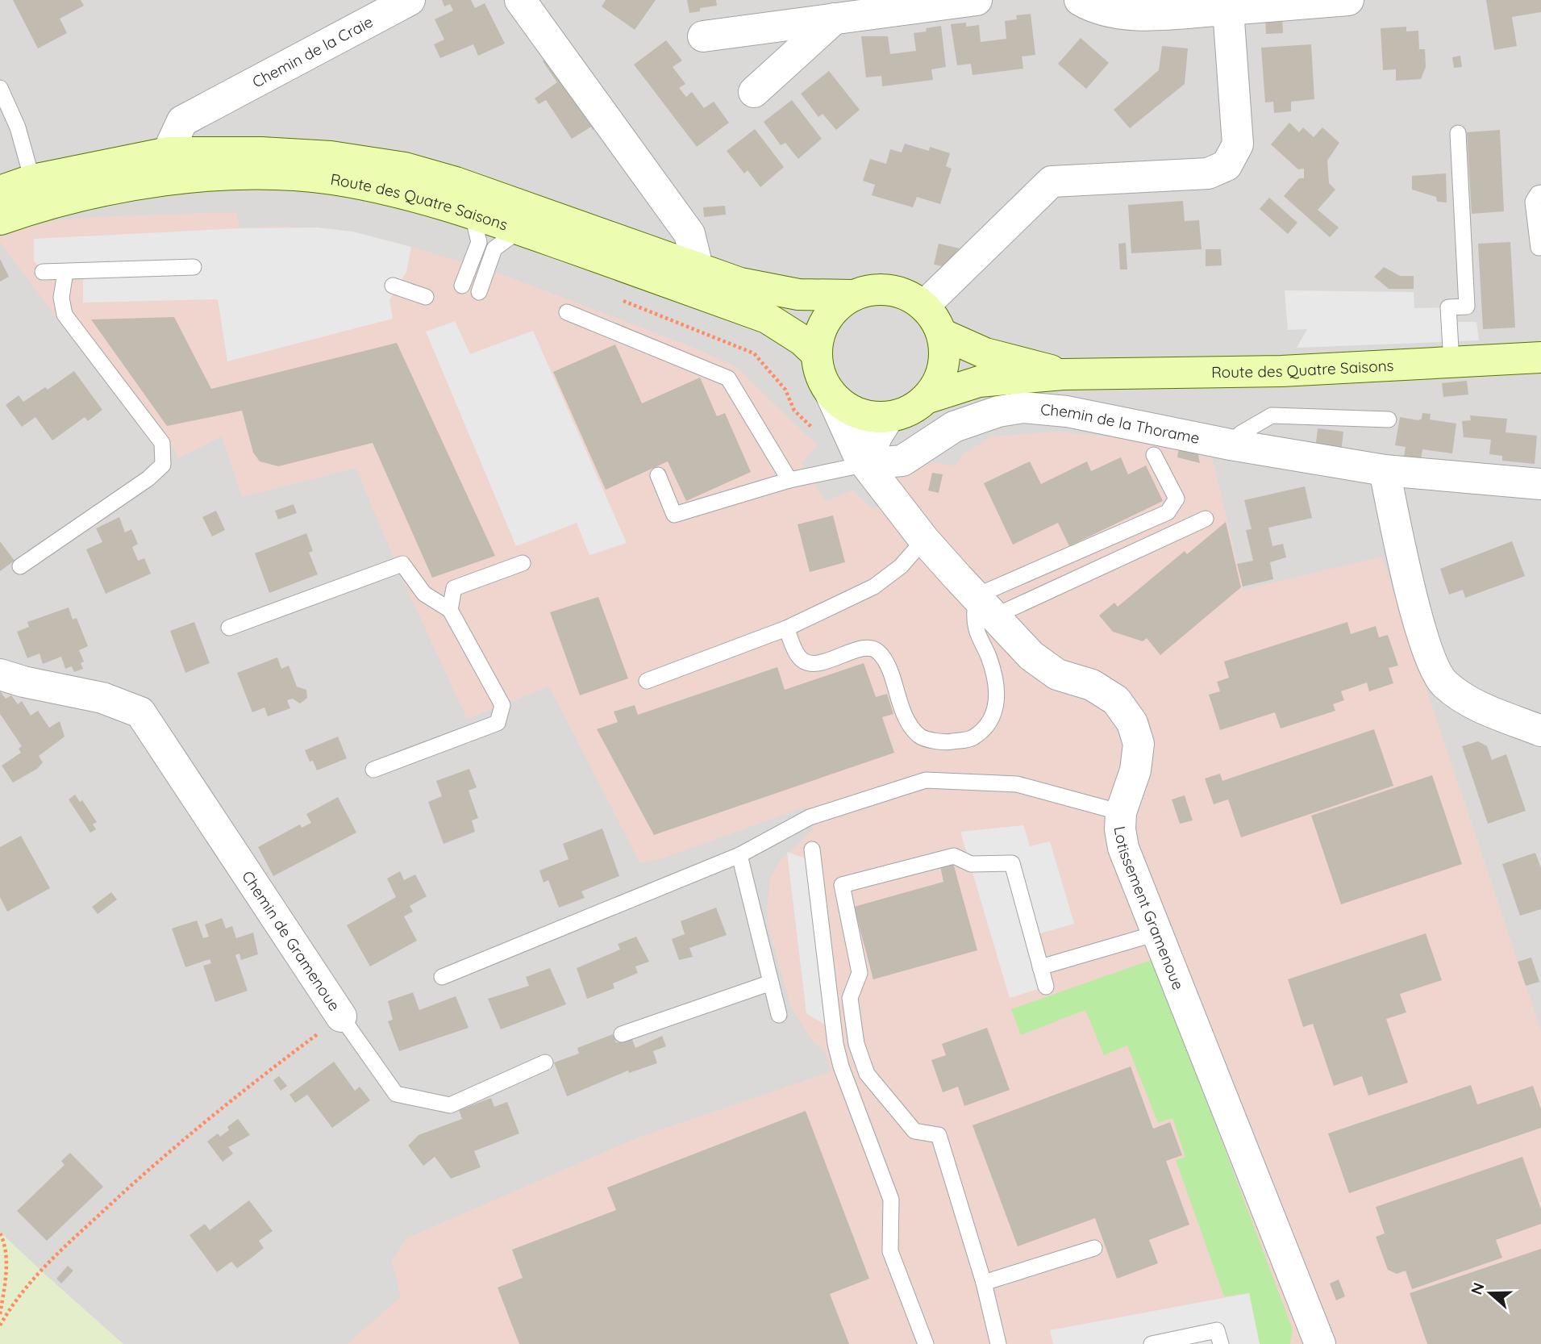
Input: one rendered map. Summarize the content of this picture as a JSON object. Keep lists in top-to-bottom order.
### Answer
{
  "streets": {
    "main road": ["Route des Quatre Saisons"],
    "street": [
      "Chemin de la Craie",
      "Chemin de la Thorame",
      "Lotissement Gramenoue",
      "Chemin de Gramenoue"
    ]
  },
  "crossings": [
    ["Chemin de la Craie", "Route des Quatre Saisons"],
    ["Route des Quatre Saisons", "Lotissement Gramenoue"],
    ["Chemin de la Thorame", "Lotissement Gramenoue"]
  ],
  "north": "left"
}
